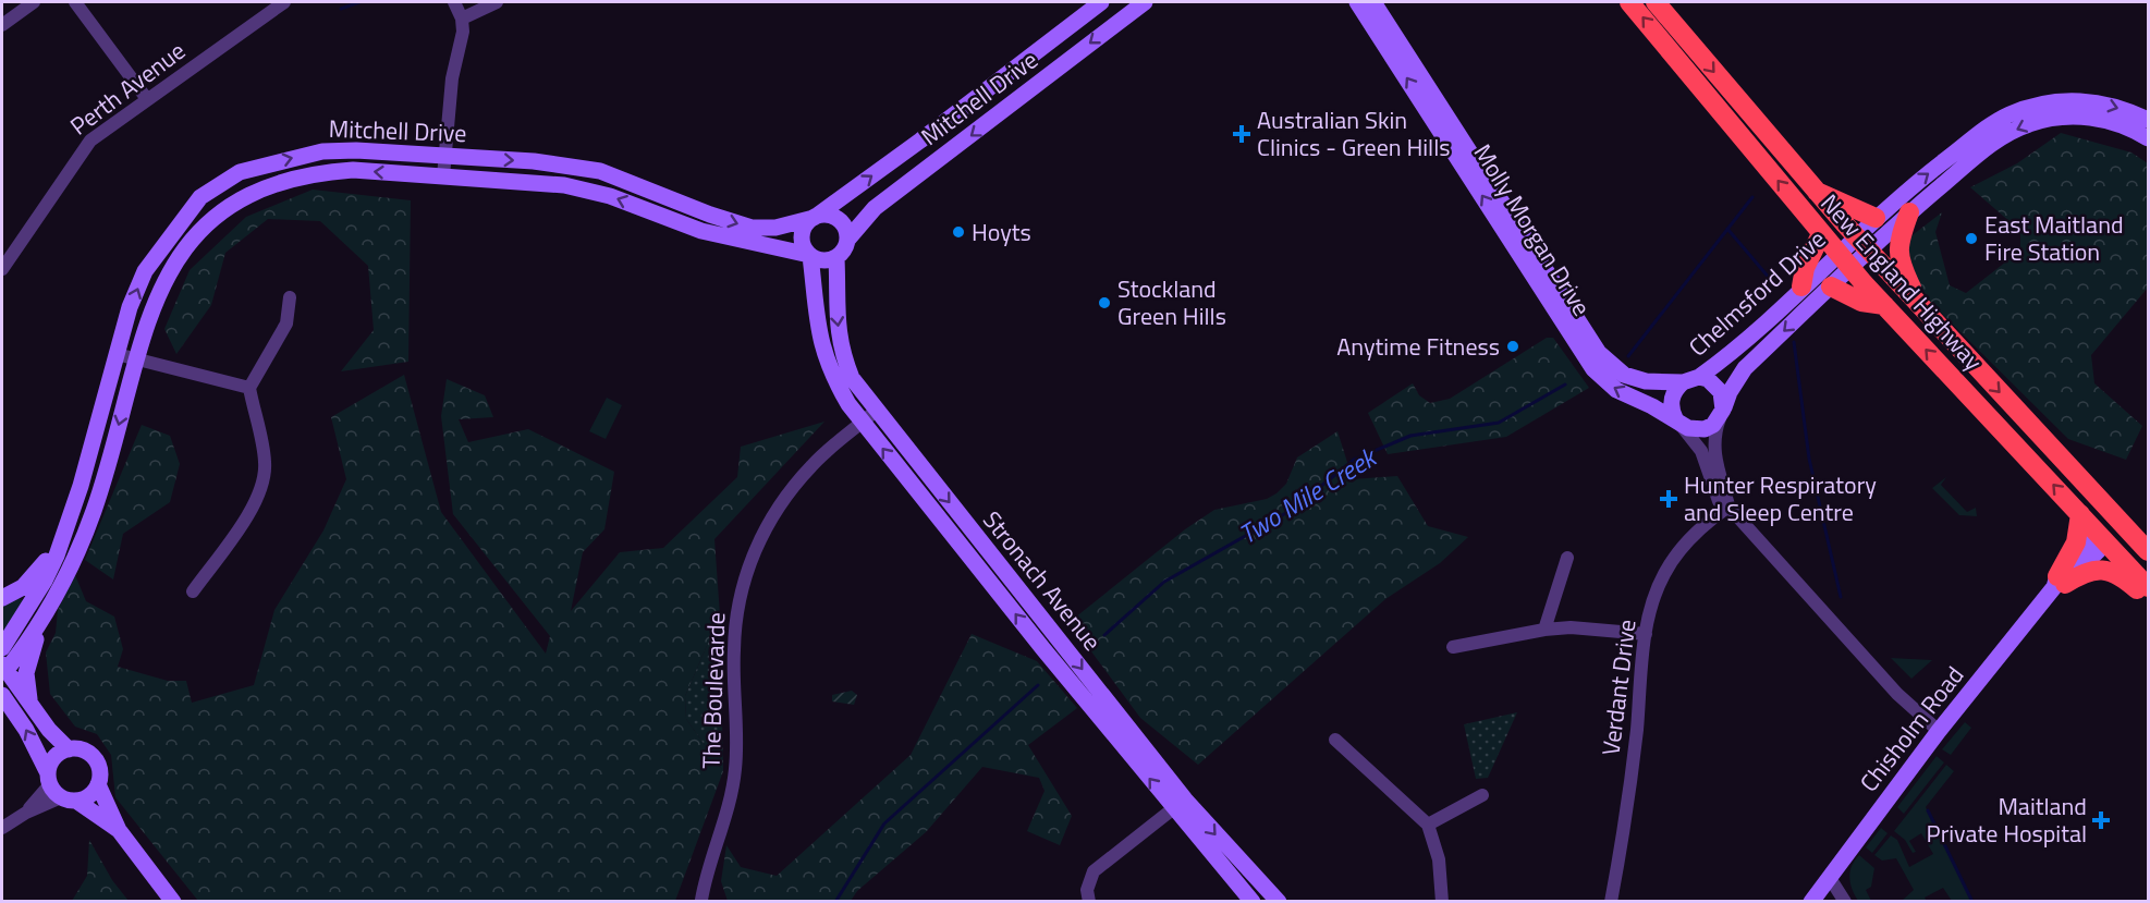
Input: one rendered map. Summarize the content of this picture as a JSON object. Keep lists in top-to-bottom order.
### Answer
{
  "streets": {
    "highway": ["New England Highway"],
    "street": [
      "Perth Avenue",
      "Mitchell Drive",
      "Molly Morgan Drive",
      "Chelmsford Drive",
      "Stronach Avenue",
      "Verdant Drive",
      "The Boulevarde",
      "Chisholm Road"
    ]
  },
  "crossings": [
    ["Mitchell Drive", "Stronach Avenue"],
    ["Molly Morgan Drive", "Chelmsford Drive"],
    ["Molly Morgan Drive", "Verdant Drive"],
    ["Molly Morgan Drive", "Chisholm Road"],
    ["New England Highway", "Chelmsford Drive"],
    ["New England Highway", "Chisholm Road"],
    ["Stronach Avenue", "The Boulevarde"]
  ],
  "water": ["Two Mile Creek"],
  "places": {
    "health": ["Australian Skin Clinics - Green Hills", "Hunter Respiratory and Sleep Centre", "Maitland Private Hospital"],
    "other": [
      "Hoyts",
      "East Maitland Fire Station",
      "Stockland Green Hills",
      "Anytime Fitness"
    ]
  }
}
